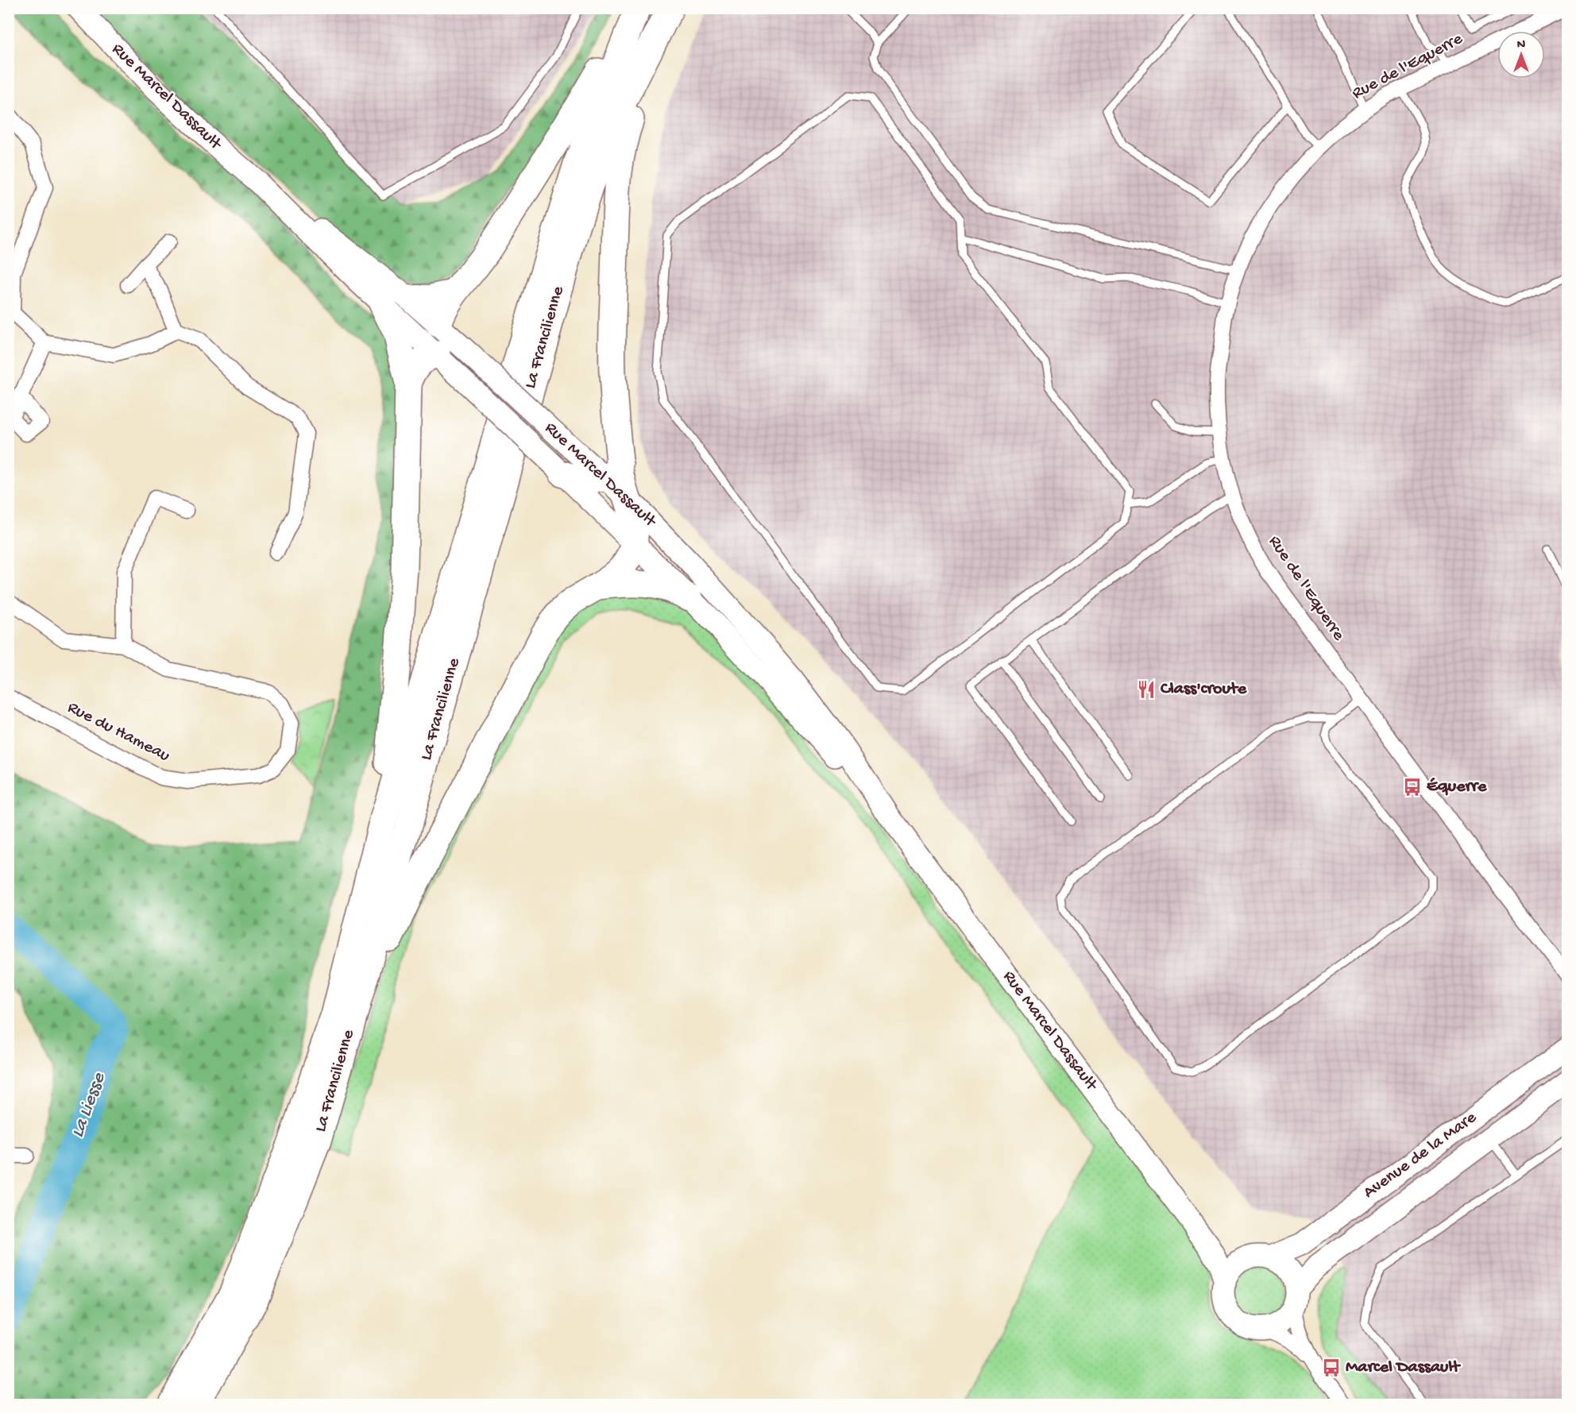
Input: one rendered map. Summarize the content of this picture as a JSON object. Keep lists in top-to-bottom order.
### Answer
{
  "streets": {
    "highway": ["La Francilienne"],
    "street": [
      "Rue de l'Equerre",
      "Rue Marcel Dassault",
      "Rue du Hameau",
      "Avenue de la Mare"
    ]
  },
  "crossings": [
    ["Rue Marcel Dassault", "Avenue de la Mare"]
  ],
  "water": ["La Liesse"],
  "places": {
    "restaurant": ["Class'croute"],
    "bus stop": ["Équerre", "Marcel Dassault"]
  },
  "north": "top"
}
